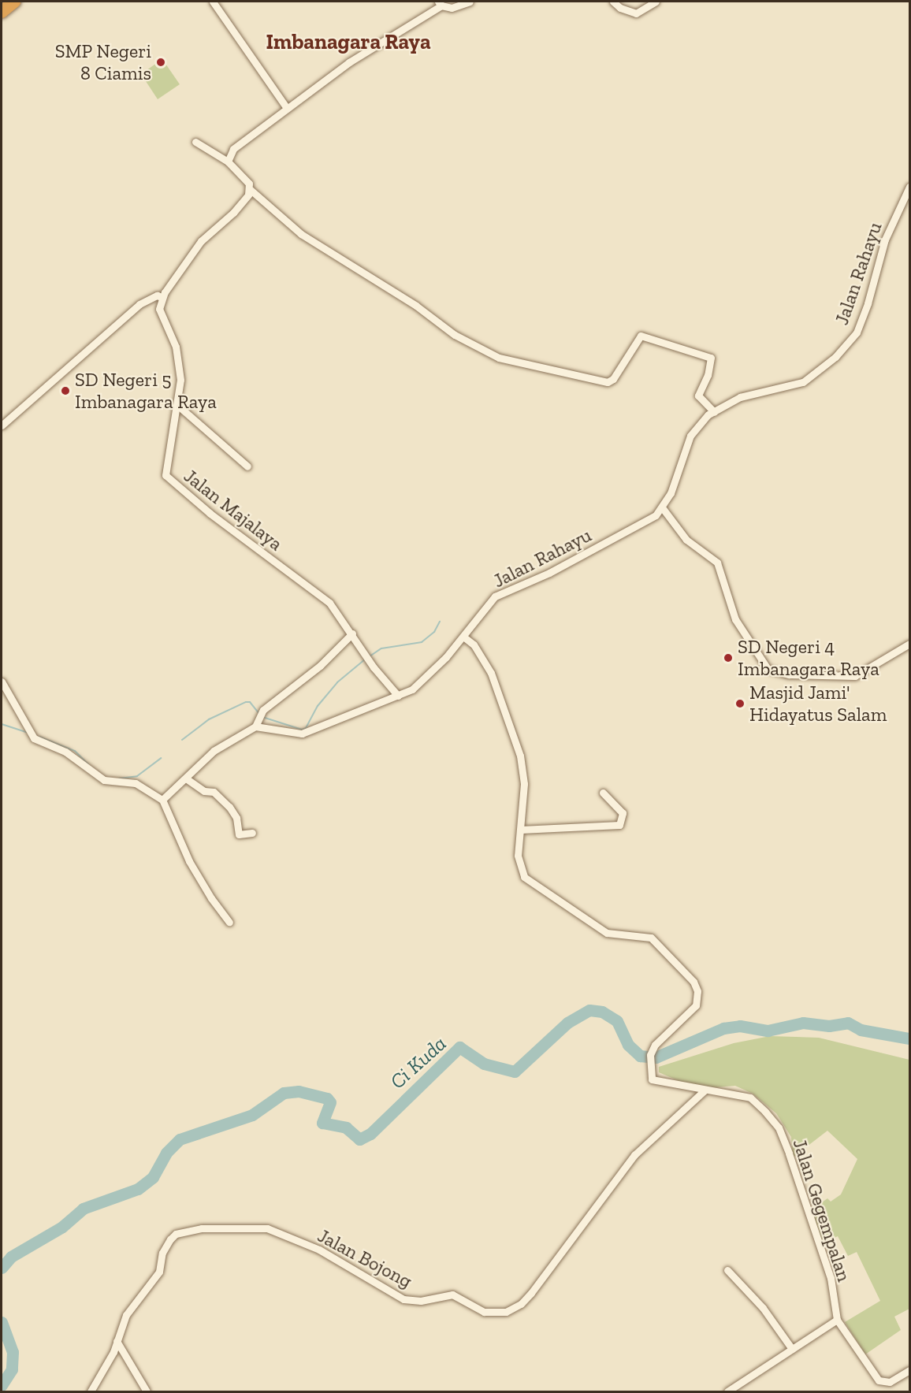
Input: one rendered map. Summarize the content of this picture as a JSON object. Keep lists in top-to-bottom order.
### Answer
{
  "streets": {
    "street": [
      "Jalan Rahayu",
      "Jalan Majalaya",
      "Jalan Gegempalan",
      "Jalan Bojong"
    ]
  },
  "crossings": [
    ["Jalan Rahayu", "Jalan Majalaya"],
    ["Jalan Gegempalan", "Jalan Bojong"]
  ],
  "districts": ["Imbanagara Raya"],
  "water": ["Ci Kuda"],
  "places": [
    "SMP Negeri 8 Ciamis",
    "SD Negeri 5 Imbanagara Raya",
    "SD Negeri 4 Imbanagara Raya",
    "Masjid Jami' Hidayatus Salam"
  ]
}
